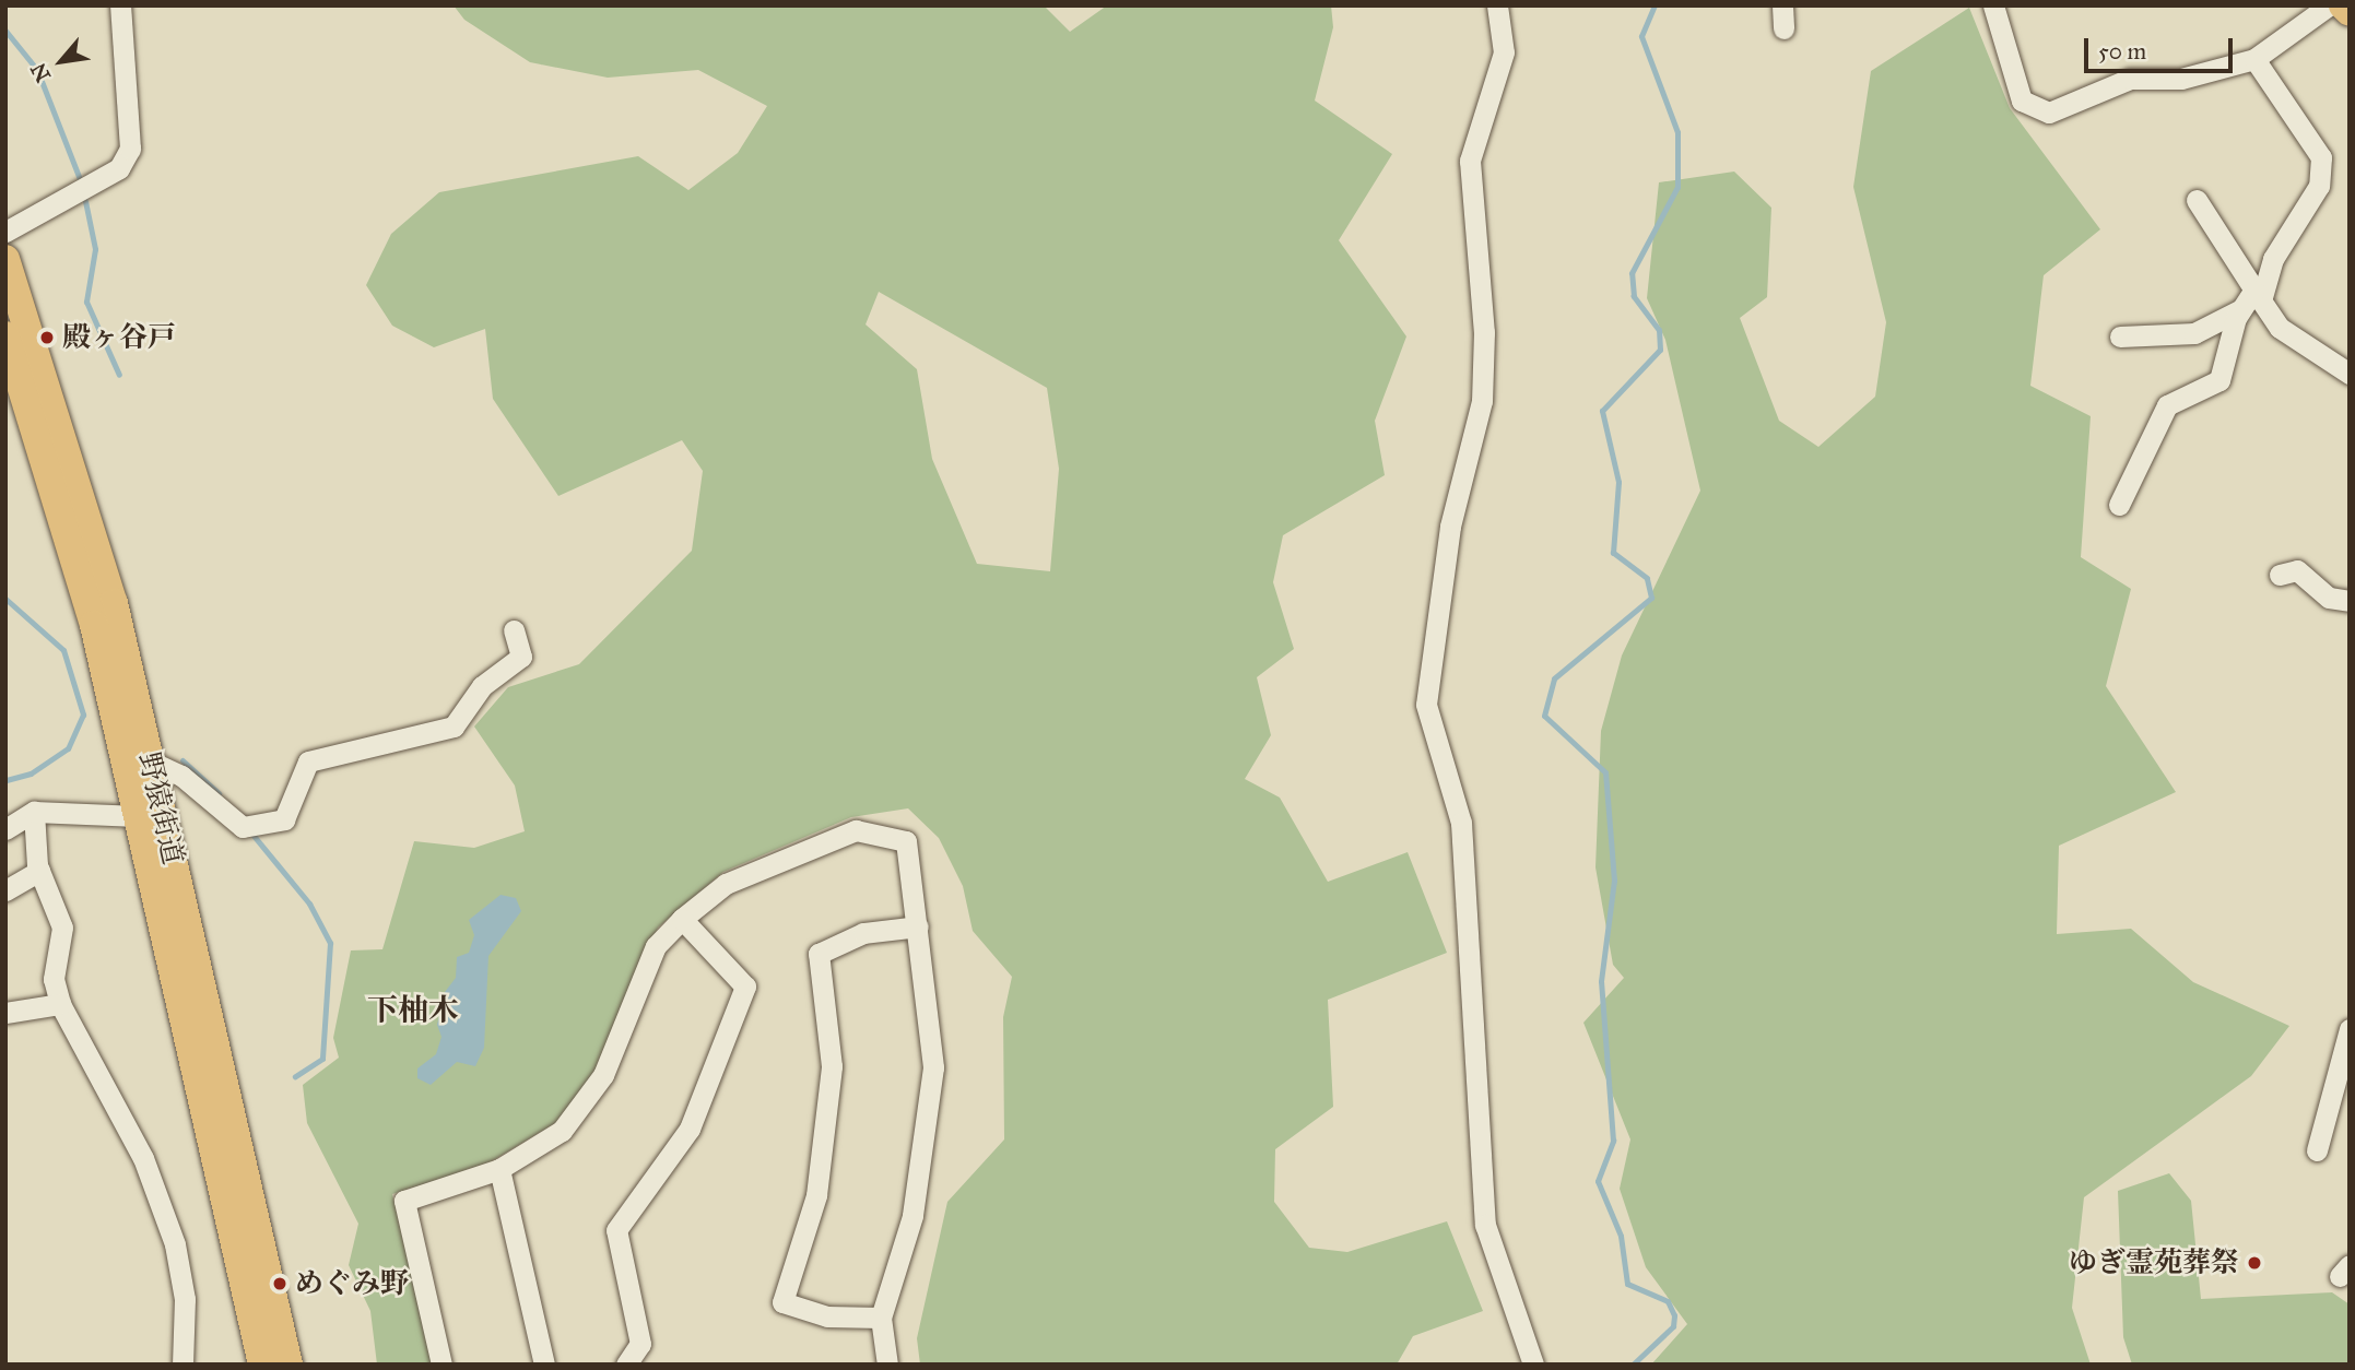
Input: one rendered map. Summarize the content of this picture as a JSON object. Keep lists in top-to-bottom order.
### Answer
{
  "streets": {
    "main road": ["野猿街道"]
  },
  "districts": ["下柚木"],
  "places": ["殿ヶ谷戸", "ゆぎ霊苑葬祭", "めぐみ野"],
  "scale_bar": "50 m",
  "north": "bottom left"
}
